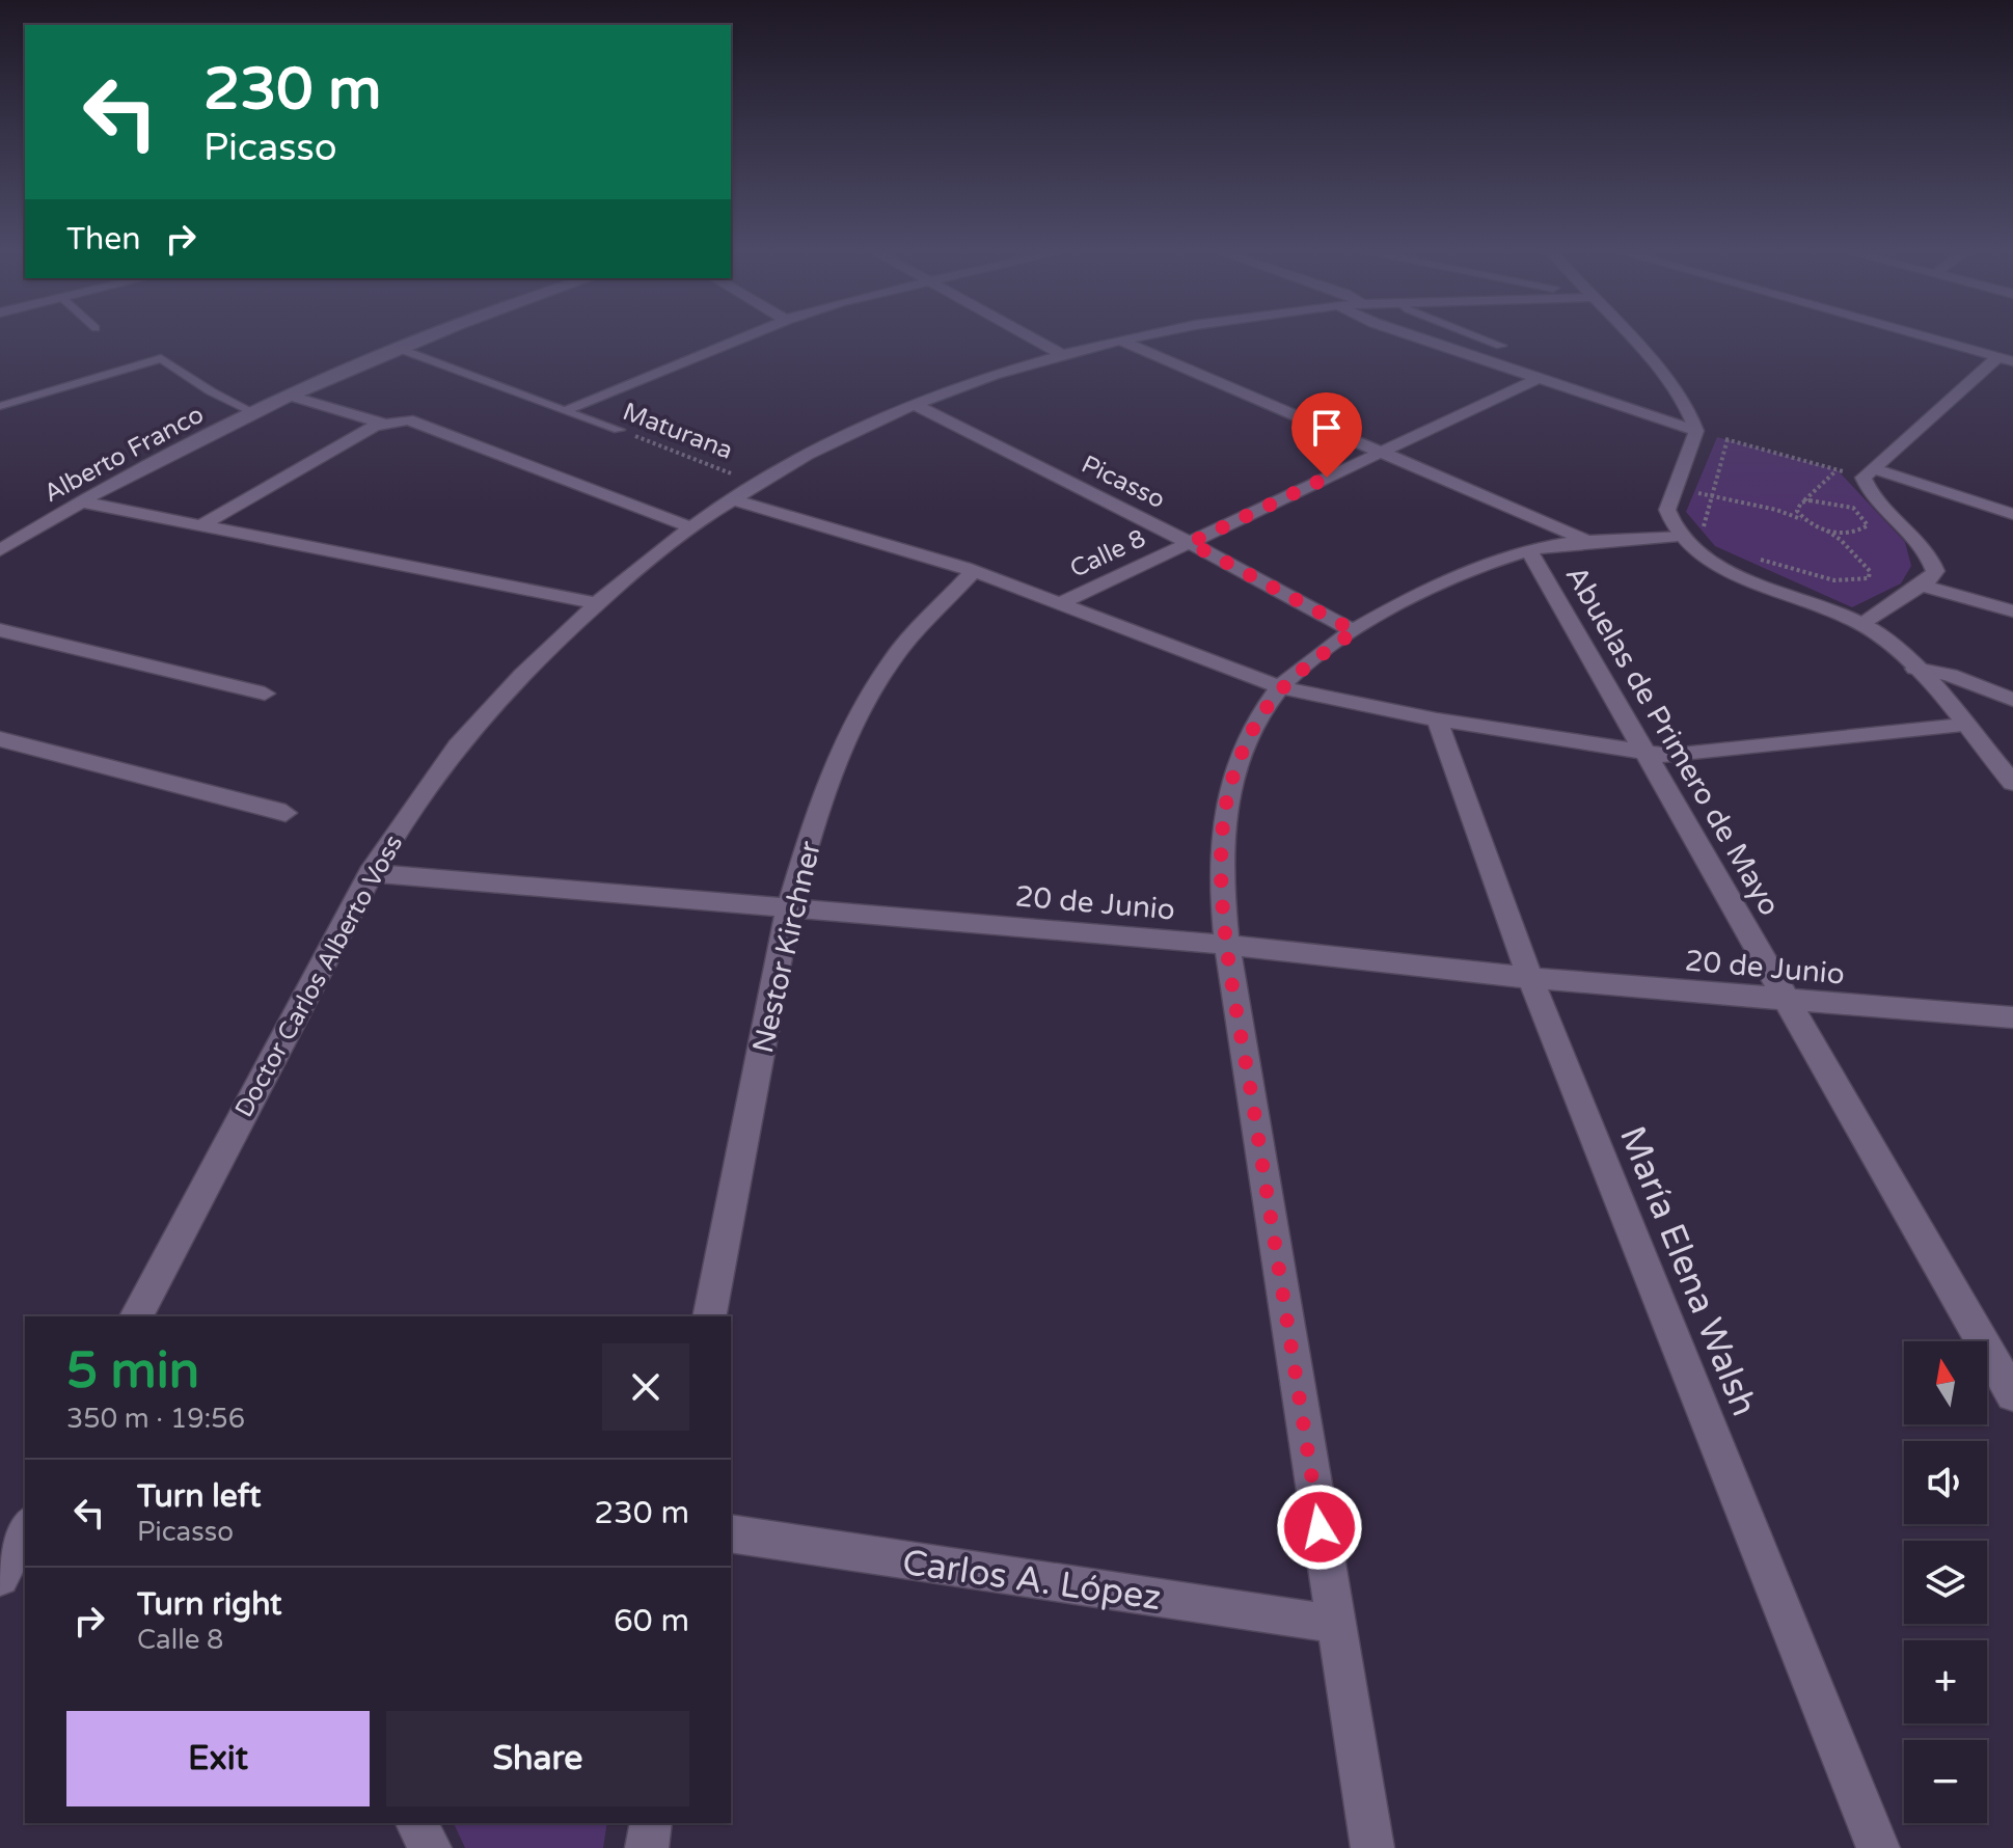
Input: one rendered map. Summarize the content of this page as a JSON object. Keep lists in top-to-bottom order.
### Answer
{
  "streets": {
    "street": [
      "Alberto Franco",
      "Picasso",
      "Calle 8",
      "Abuelas de Primero de Mayo",
      "20 de Junio",
      "Nestor Kirchner",
      "Doctor Carlos Alberto Voss",
      "María Elena Walsh",
      "Carlos A. López"
    ],
    "lane": ["Maturana"]
  },
  "crossings": [
    ["Maturana", "Alberto Franco"],
    ["Maturana", "Doctor Carlos Alberto Voss"],
    ["Picasso", "Calle 8"],
    ["Picasso", "Doctor Carlos Alberto Voss"],
    ["Abuelas de Primero de Mayo", "20 de Junio"],
    ["20 de Junio", "Nestor Kirchner"],
    ["20 de Junio", "Doctor Carlos Alberto Voss"],
    ["20 de Junio", "María Elena Walsh"]
  ],
  "north": "top",
  "page": {
    "turn": ["230 m", "Picasso"],
    "then": "Then",
    "heading": ["5 min", "350 m · 19:56"],
    "map_buttons": ["+", "−"],
    "list": [
      {
        "name": "Turn left",
        "note": "Picasso",
        "value": "230 m"
      },
      {
        "name": "Turn right",
        "note": "Calle 8",
        "value": "60 m"
      }
    ],
    "buttons": ["Exit", "Share"]
  }
}
